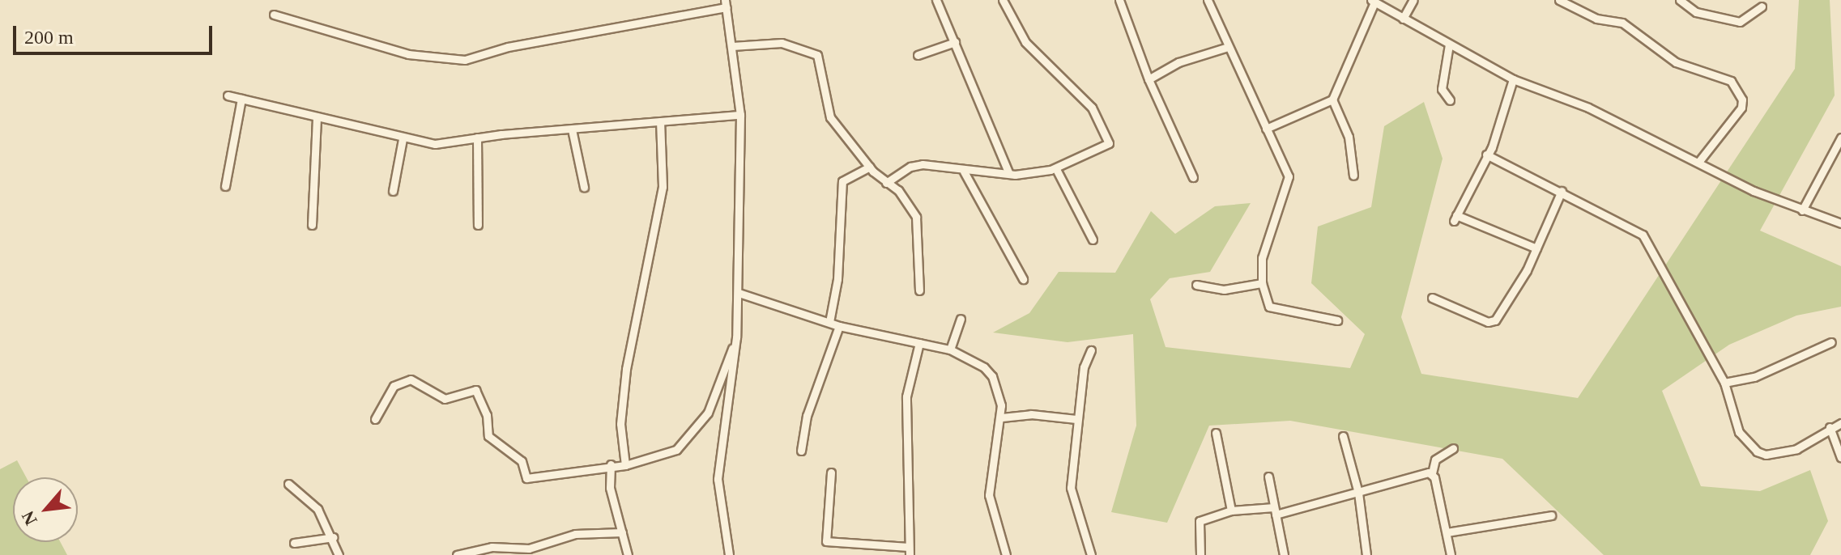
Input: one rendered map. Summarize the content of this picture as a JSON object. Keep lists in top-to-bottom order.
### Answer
{
  "scale_bar": "200 m",
  "north": "bottom left"
}
